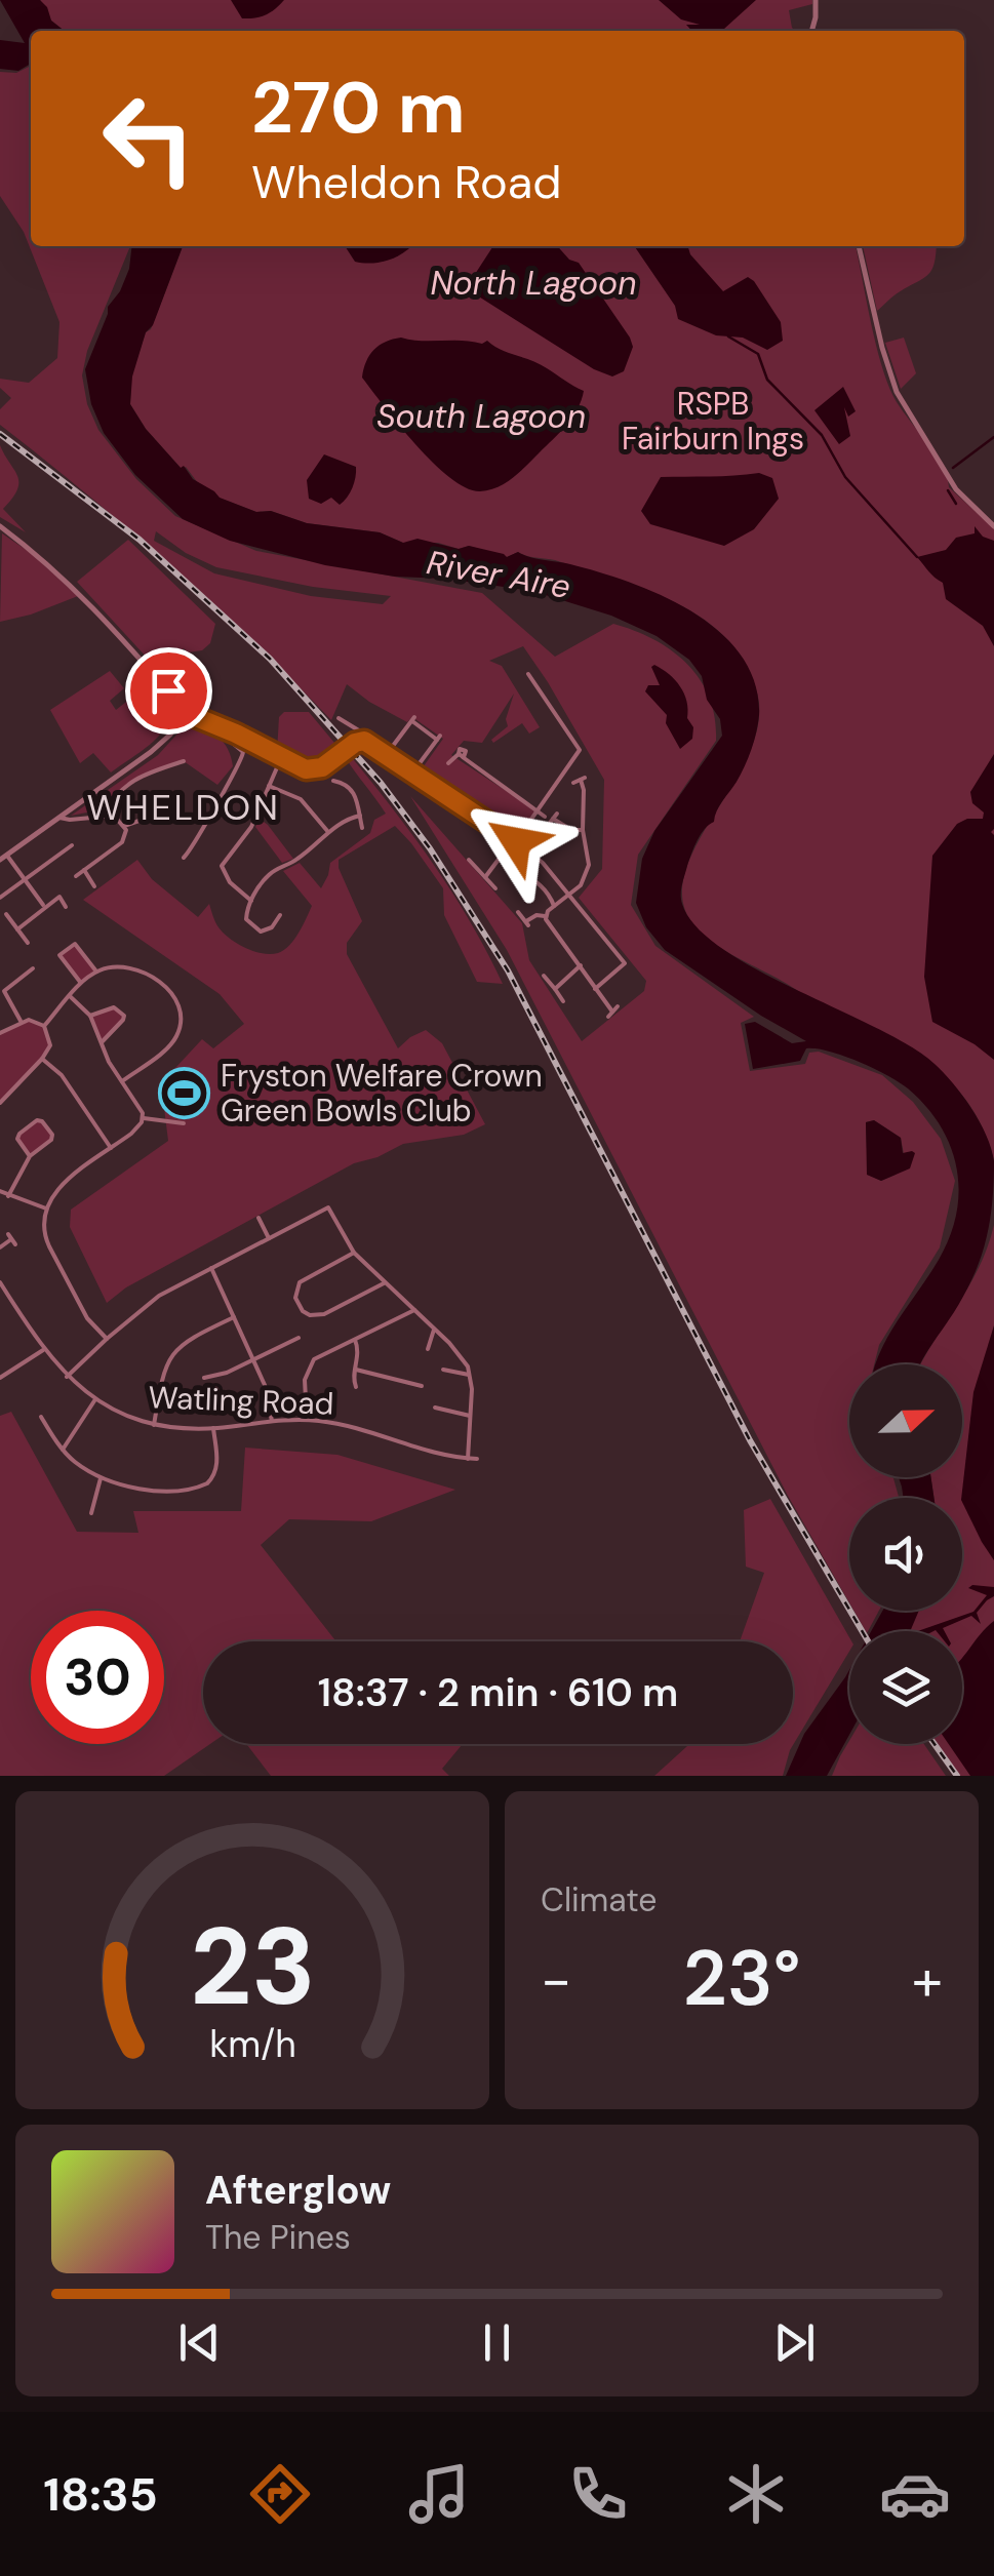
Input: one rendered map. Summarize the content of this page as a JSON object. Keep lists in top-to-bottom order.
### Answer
{
  "streets": {
    "street": ["Watling Road"]
  },
  "districts": ["WHELDON"],
  "water": ["North Lagoon", "South Lagoon", "River Aire"],
  "parks": ["RSPB Fairburn Ings"],
  "places": {
    "sports": ["Fryston Welfare Crown Green Bowls Club"]
  },
  "north": "right",
  "page": {
    "turn": ["270 m", "Wheldon Road"],
    "limit": "30",
    "trip": "18:37 · 2 min · 610 m",
    "tile": "Climate",
    "heat": ["−", "23°", "+"],
    "song": ["Afterglow", "The Pines"],
    "tabs": "18:35",
    "gauge": ["23", "km/h"]
  }
}
